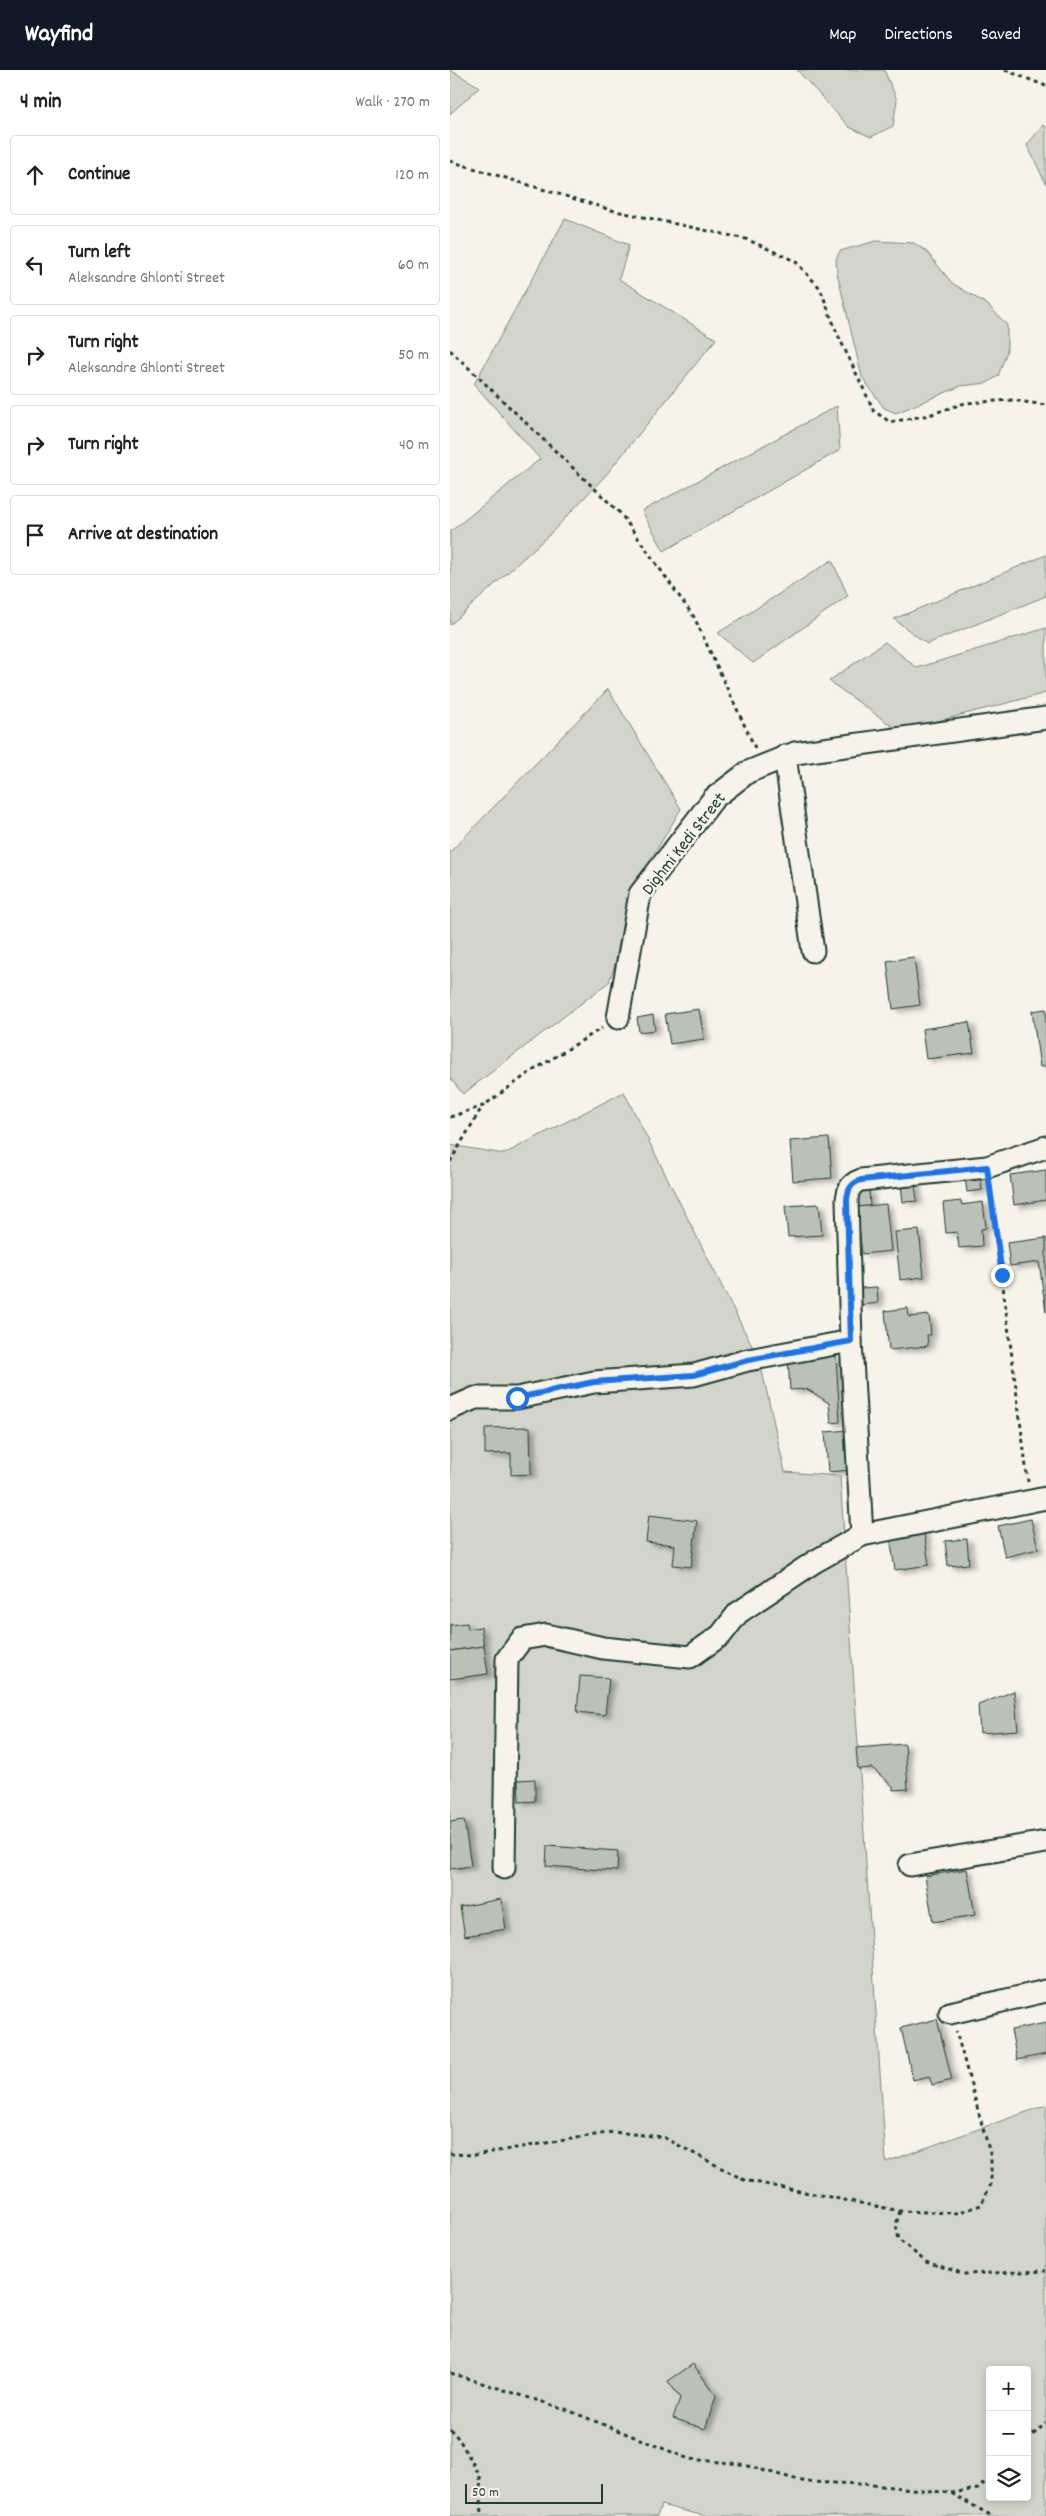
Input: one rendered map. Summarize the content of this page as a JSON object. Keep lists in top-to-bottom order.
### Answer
{
  "streets": {
    "street": ["Dighmi Kedi Street"]
  },
  "scale_bar": "50 m",
  "page": {
    "header": "Wayfind",
    "nav": ["Map", "Directions", "Saved"],
    "heading": ["4 min", "Walk · 270 m"],
    "list": [
      ["Continue", "120 m"],
      ["Turn left", "Aleksandre Ghlonti Street", "60 m"],
      ["Turn right", "Aleksandre Ghlonti Street", "50 m"],
      ["Turn right", "40 m"],
      "Arrive at destination"
    ],
    "map_buttons": ["+", "−"],
    "scale": "50 m"
  }
}
